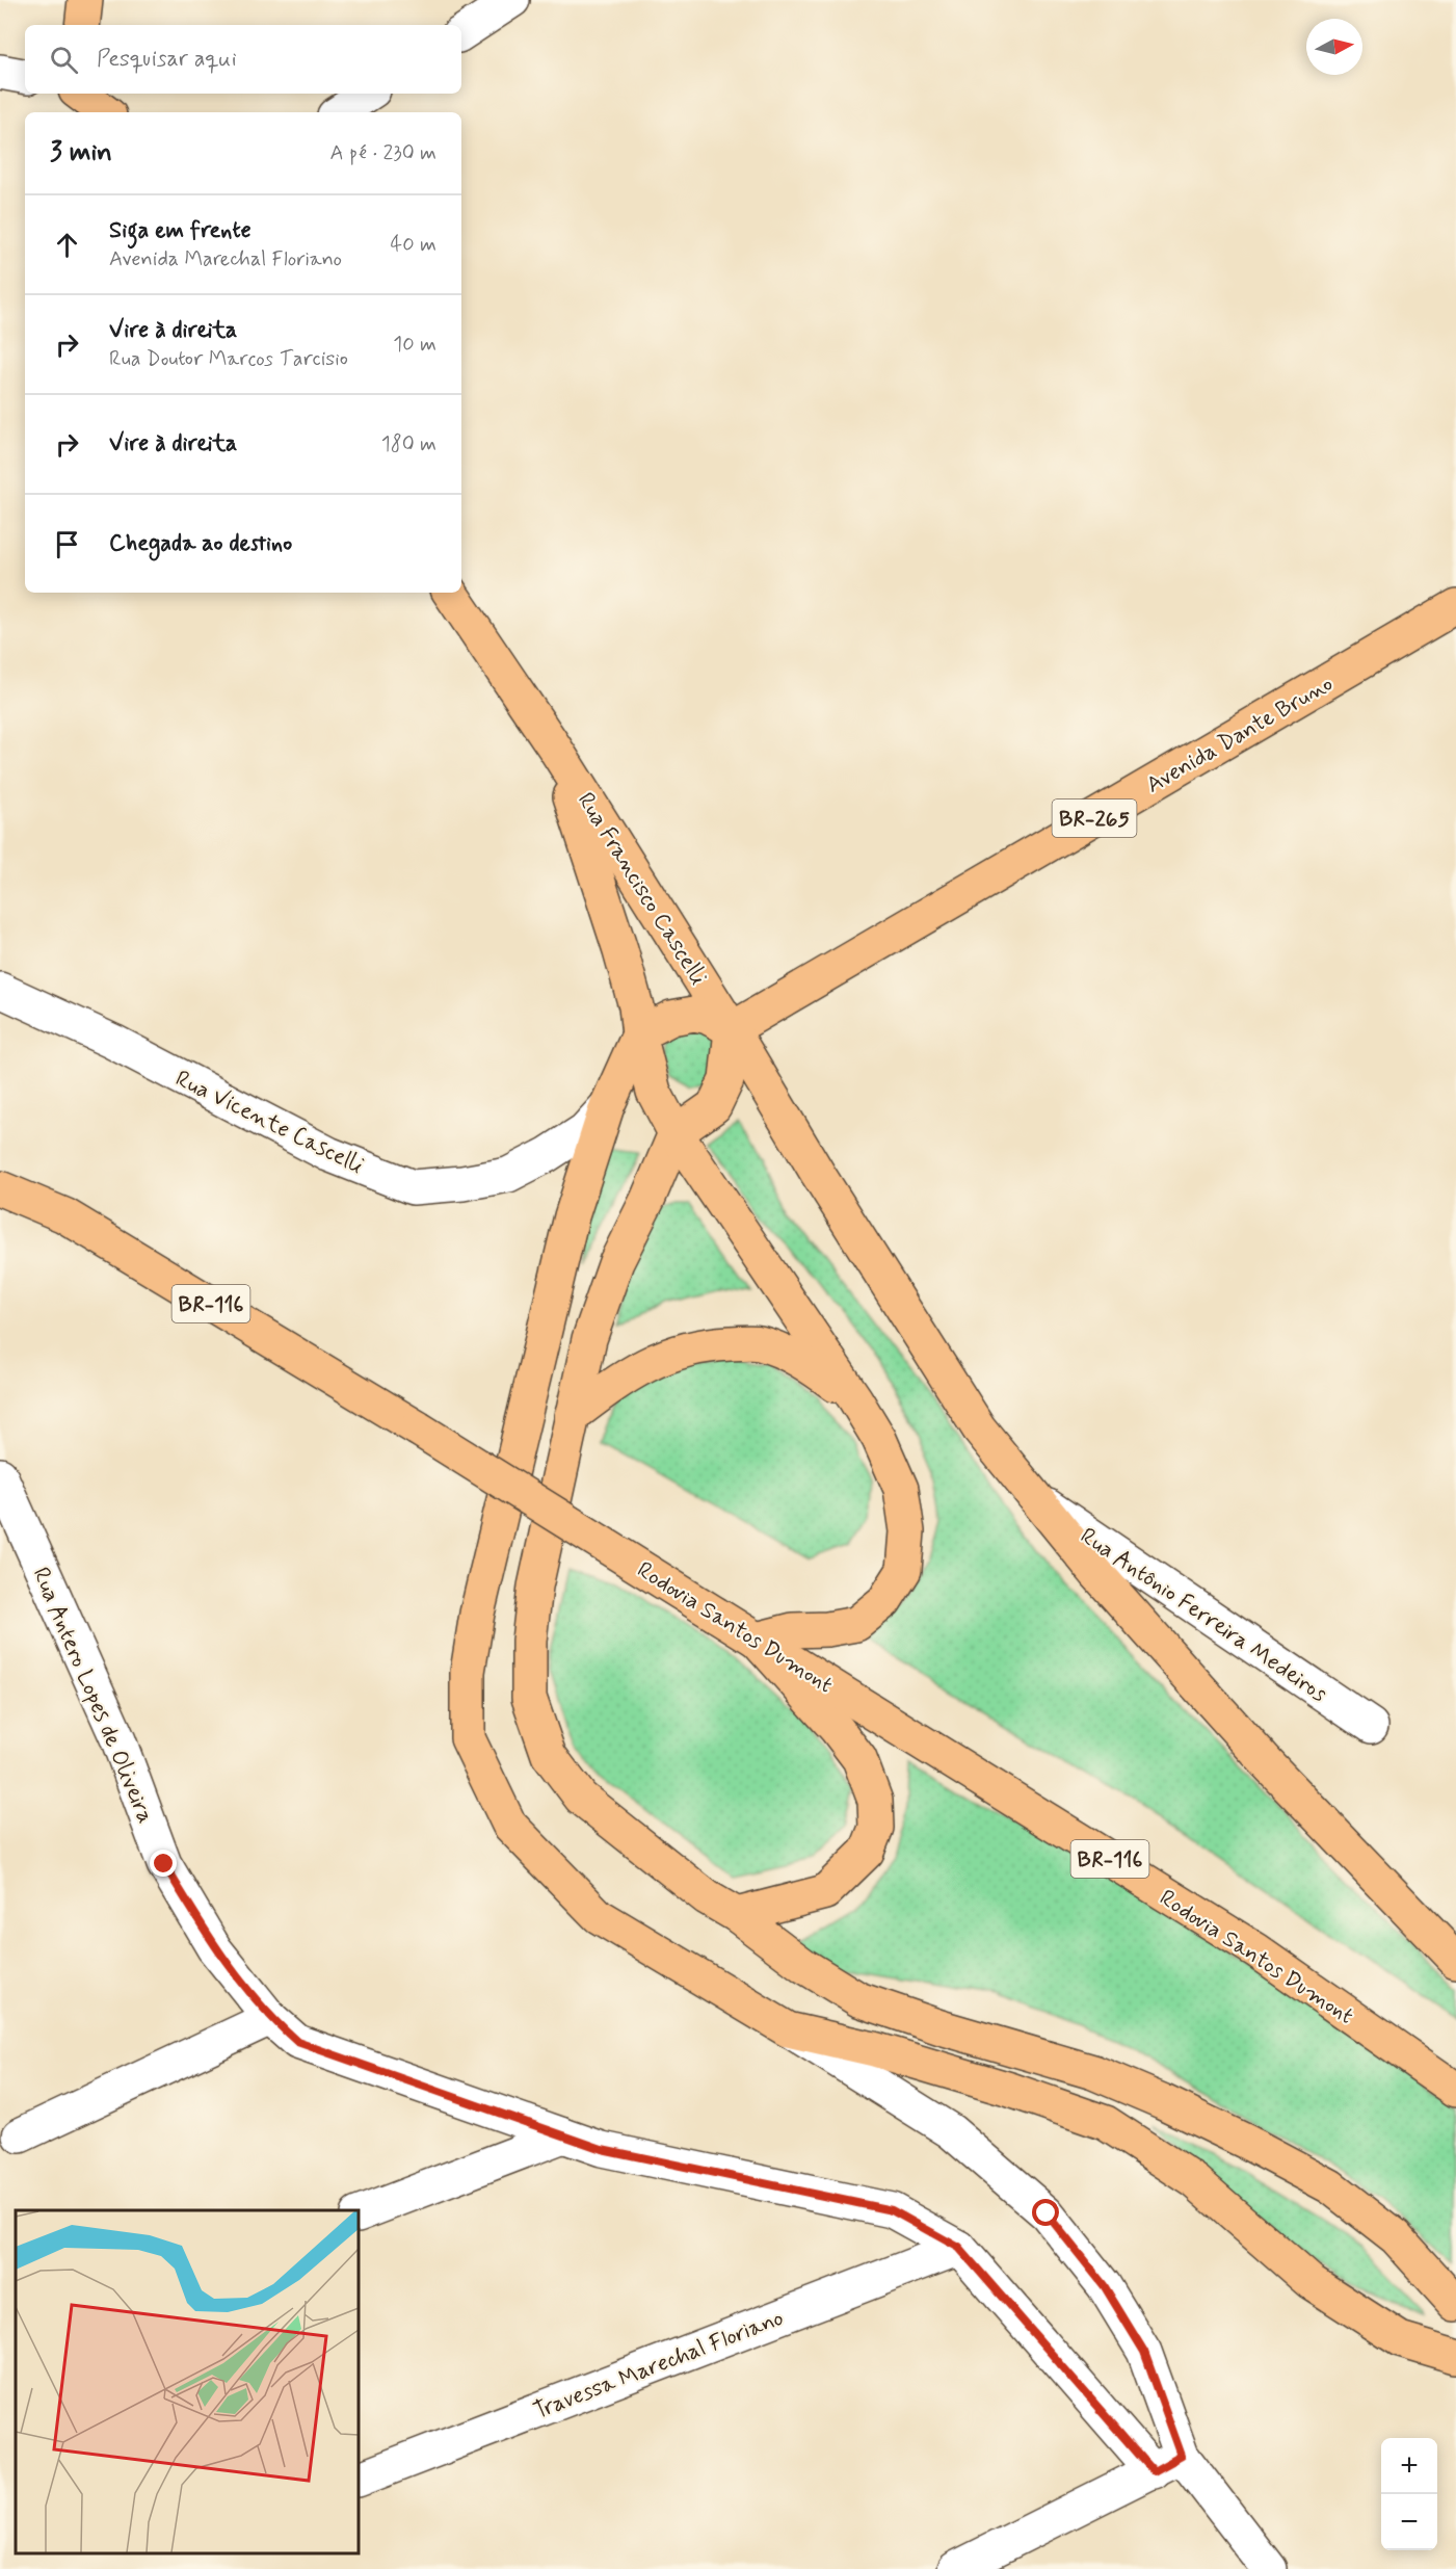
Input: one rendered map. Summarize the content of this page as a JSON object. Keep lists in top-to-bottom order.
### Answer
{
  "streets": {
    "main road": [
      "Avenida Dante Bruno",
      "BR-265",
      "Rua Francisco Cascelli",
      "BR-116",
      "Rodovia Santos Dumont"
    ],
    "street": [
      "Rua Vicente Cascelli",
      "Rua Antônio Ferreira Medeiros",
      "Rua Antero Lopes de Oliveira",
      "Travessa Marechal Floriano"
    ]
  },
  "crossings": [
    ["Avenida Dante Bruno", "Rua Francisco Cascelli"],
    ["Rua Francisco Cascelli", "Rua Antônio Ferreira Medeiros"],
    ["Rua Francisco Cascelli", "Rodovia Santos Dumont"],
    ["Rua Antero Lopes de Oliveira", "Travessa Marechal Floriano"]
  ],
  "north": "right",
  "page": {
    "search": "Pesquisar aqui",
    "heading": ["3 min", "A pé · 230 m"],
    "list": [
      ["Siga em frente", "Avenida Marechal Floriano", "40 m"],
      ["Vire à direita", "Rua Doutor Marcos Tarcisio", "10 m"],
      ["Vire à direita", "180 m"],
      "Chegada ao destino"
    ],
    "map_buttons": ["+", "−"]
  }
}
